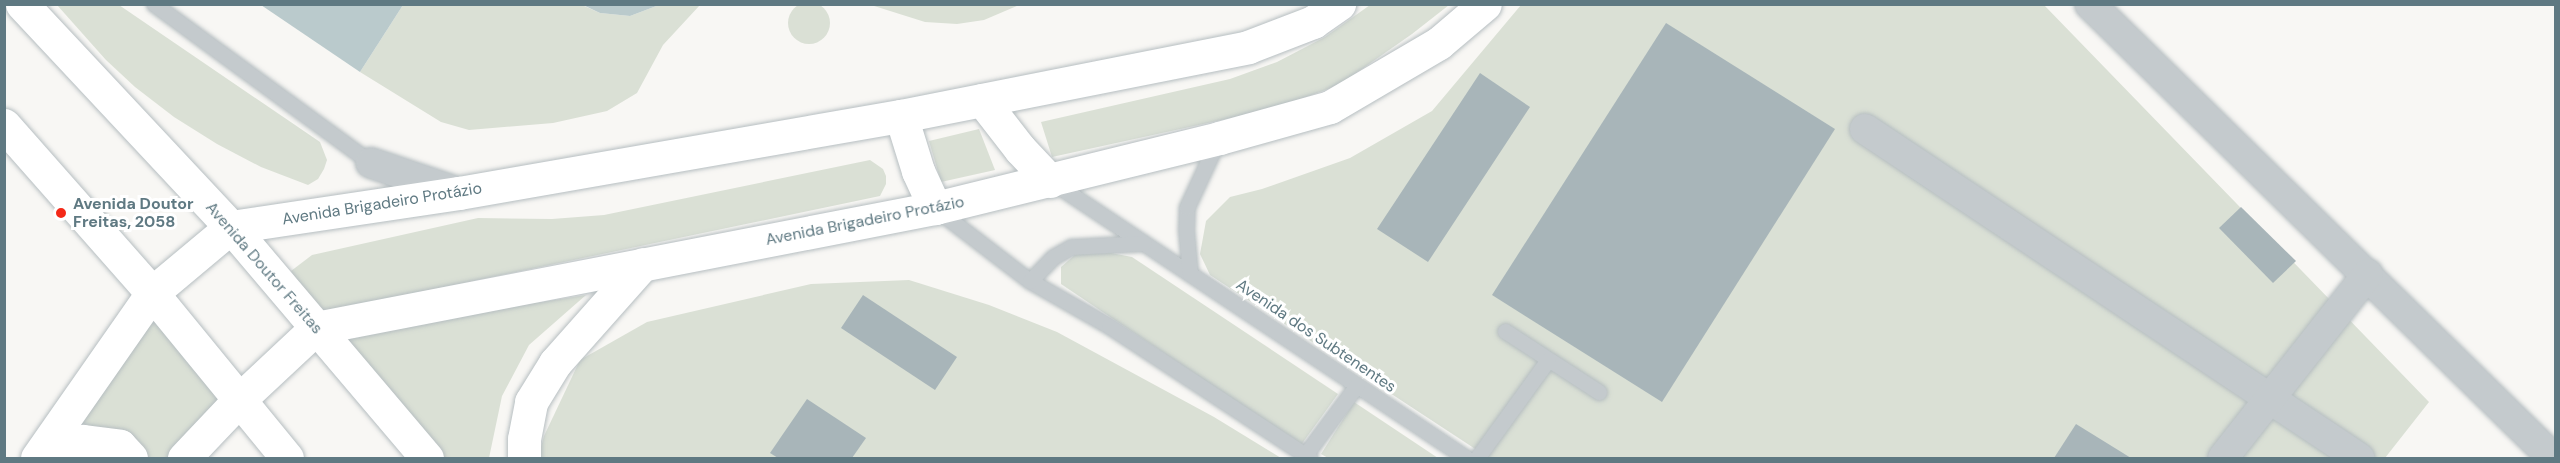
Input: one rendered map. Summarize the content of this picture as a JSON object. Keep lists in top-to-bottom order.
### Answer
{
  "streets": {
    "main road": ["Avenida Brigadeiro Protázio", "Avenida Doutor Freitas"],
    "lane": ["Avenida dos Subtenentes"]
  },
  "crossings": [
    ["Avenida Brigadeiro Protázio", "Avenida Doutor Freitas"],
    ["Avenida Brigadeiro Protázio", "Avenida dos Subtenentes"]
  ],
  "places": ["Avenida Doutor Freitas, 2058"]
}
